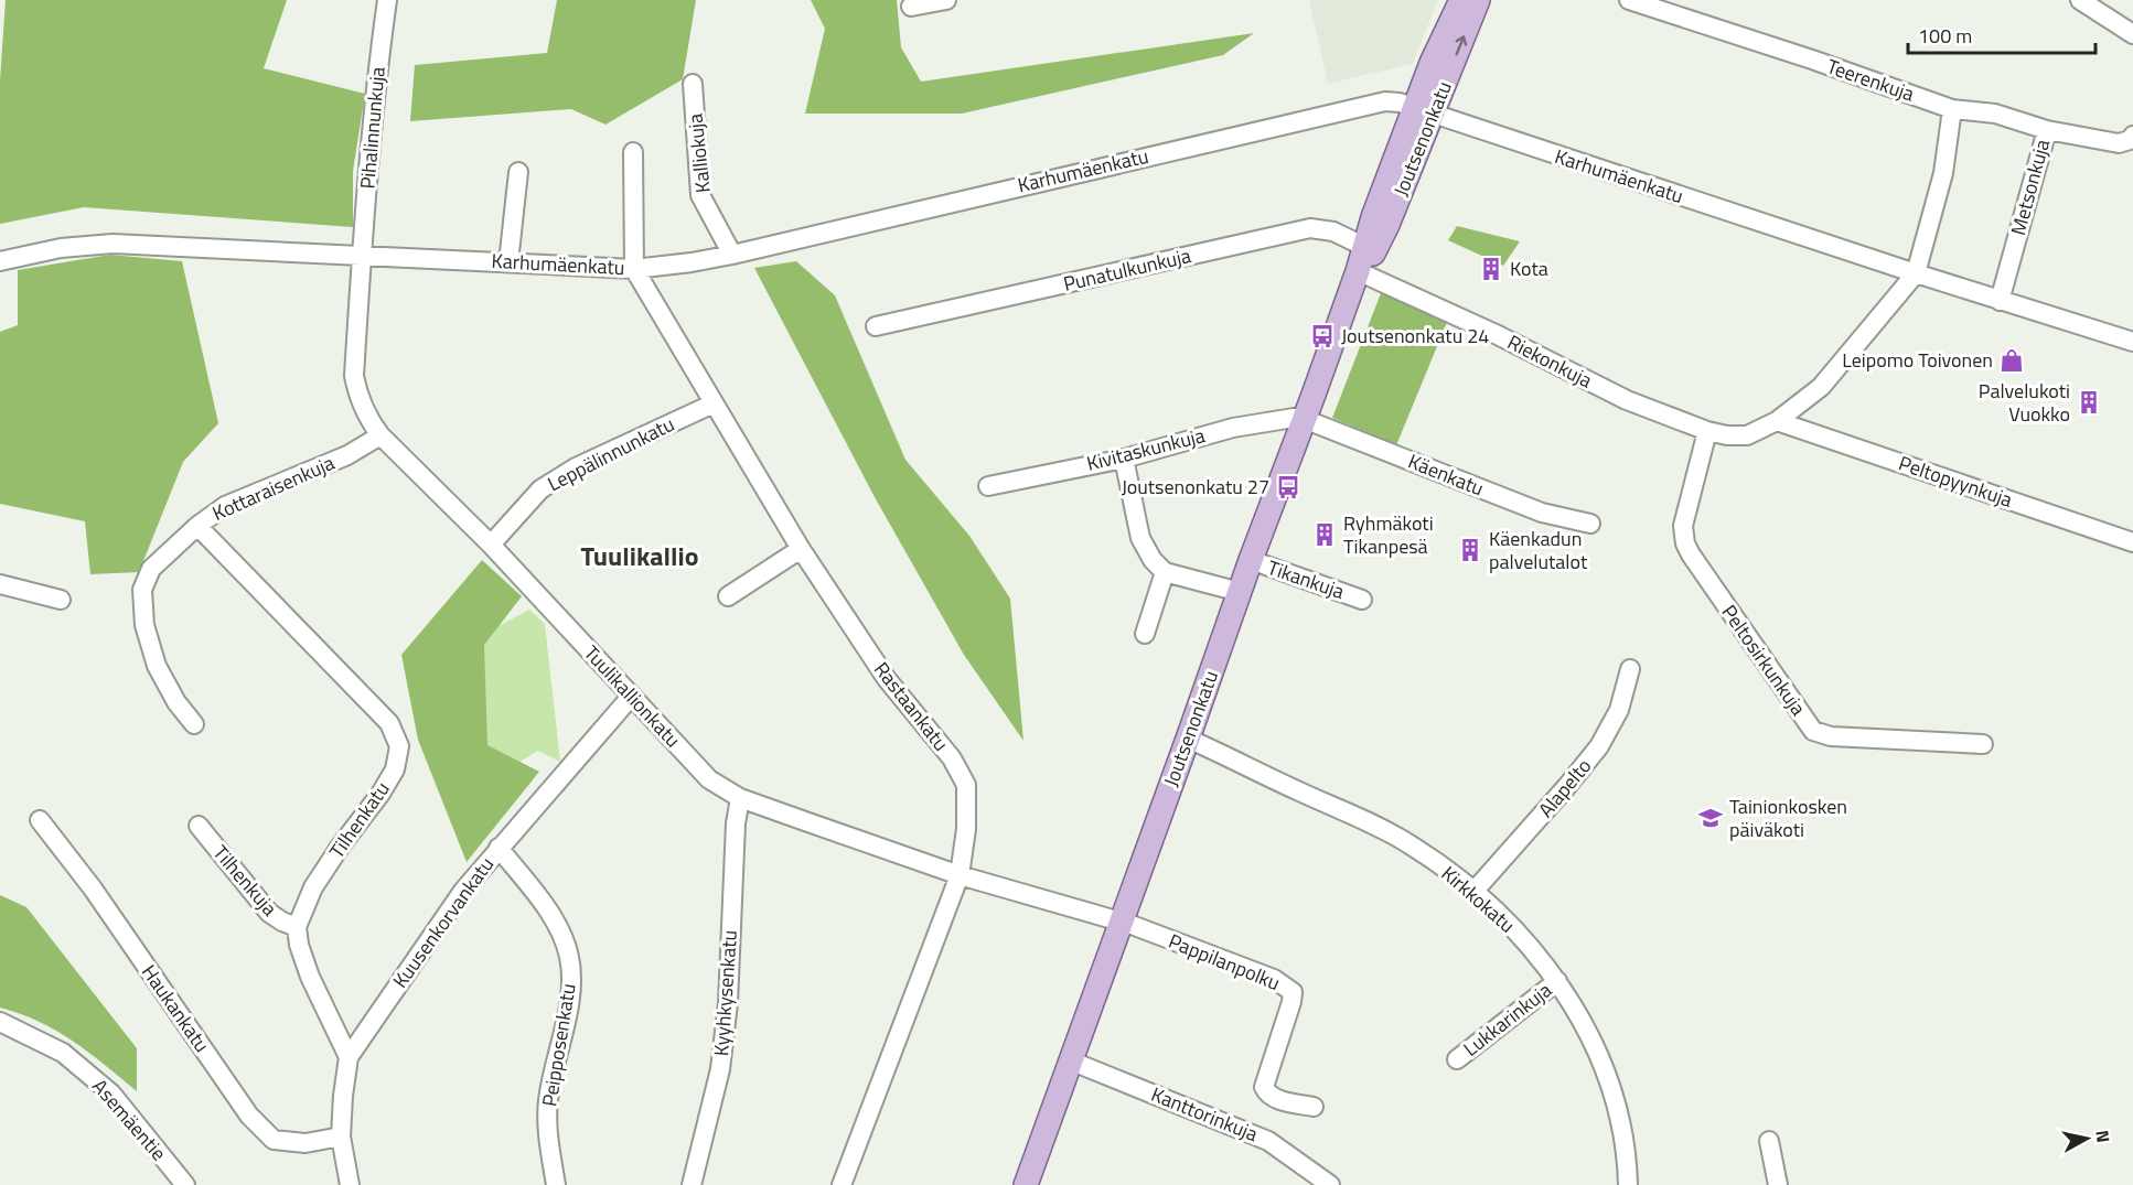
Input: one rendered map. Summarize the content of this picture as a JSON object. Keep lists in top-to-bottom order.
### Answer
{
  "streets": {
    "main road": ["Joutsenonkatu"],
    "street": [
      "Teerenkuja",
      "Pihalinnunkuja",
      "Kalliokuja",
      "Karhumäenkatu",
      "Metsonkuja",
      "Punatulkunkuja",
      "Riekonkuja",
      "Kivitaskunkuja",
      "Leppälinnunkatu",
      "Käenkatu",
      "Peltopyynkuja",
      "Kottaraisenkuja",
      "Tikankuja",
      "Peltosirkunkuja",
      "Tuulikallionkatu",
      "Rastaankatu",
      "Alapelto",
      "Tilhenkatu",
      "Tilhenkuja",
      "Kirkkokatu",
      "Kuusenkorvankatu",
      "Pappilanpolku",
      "Kyyhkysenkatu",
      "Haukankatu",
      "Lukkarinkuja",
      "Peipposenkatu",
      "Kanttorinkuja",
      "Asemäentie"
    ]
  },
  "crossings": [
    ["Teerenkuja", "Metsonkuja"],
    ["Pihalinnunkuja", "Karhumäenkatu"],
    ["Pihalinnunkuja", "Tuulikallionkatu"],
    ["Joutsenonkatu", "Karhumäenkatu"],
    ["Joutsenonkatu", "Punatulkunkuja"],
    ["Joutsenonkatu", "Riekonkuja"],
    ["Joutsenonkatu", "Kivitaskunkuja"],
    ["Joutsenonkatu", "Käenkatu"],
    ["Joutsenonkatu", "Tikankuja"],
    ["Joutsenonkatu", "Tuulikallionkatu"],
    ["Joutsenonkatu", "Kirkkokatu"],
    ["Joutsenonkatu", "Pappilanpolku"],
    ["Joutsenonkatu", "Kanttorinkuja"],
    ["Kalliokuja", "Karhumäenkatu"],
    ["Karhumäenkatu", "Metsonkuja"],
    ["Karhumäenkatu", "Tuulikallionkatu"],
    ["Karhumäenkatu", "Rastaankatu"],
    ["Riekonkuja", "Peltopyynkuja"],
    ["Riekonkuja", "Peltosirkunkuja"],
    ["Kivitaskunkuja", "Käenkatu"],
    ["Leppälinnunkatu", "Tuulikallionkatu"],
    ["Leppälinnunkatu", "Rastaankatu"],
    ["Kottaraisenkuja", "Tuulikallionkatu"],
    ["Kottaraisenkuja", "Tilhenkatu"],
    ["Tuulikallionkatu", "Rastaankatu"],
    ["Tuulikallionkatu", "Kuusenkorvankatu"],
    ["Tuulikallionkatu", "Pappilanpolku"],
    ["Tuulikallionkatu", "Kyyhkysenkatu"],
    ["Alapelto", "Kirkkokatu"],
    ["Tilhenkatu", "Tilhenkuja"],
    ["Kirkkokatu", "Lukkarinkuja"],
    ["Kuusenkorvankatu", "Haukankatu"],
    ["Kuusenkorvankatu", "Peipposenkatu"]
  ],
  "districts": ["Tuulikallio"],
  "places": {
    "building": [
      "Kota",
      "Palvelukoti Vuokko",
      "Ryhmäkoti Tikanpesä",
      "Käenkadun palvelutalot"
    ],
    "bus stop": ["Joutsenonkatu 24", "Joutsenonkatu 27"],
    "shop": ["Leipomo Toivonen"],
    "school or university": ["Tainionkosken päiväkoti"]
  },
  "scale_bar": "100 m",
  "north": "right"
}
